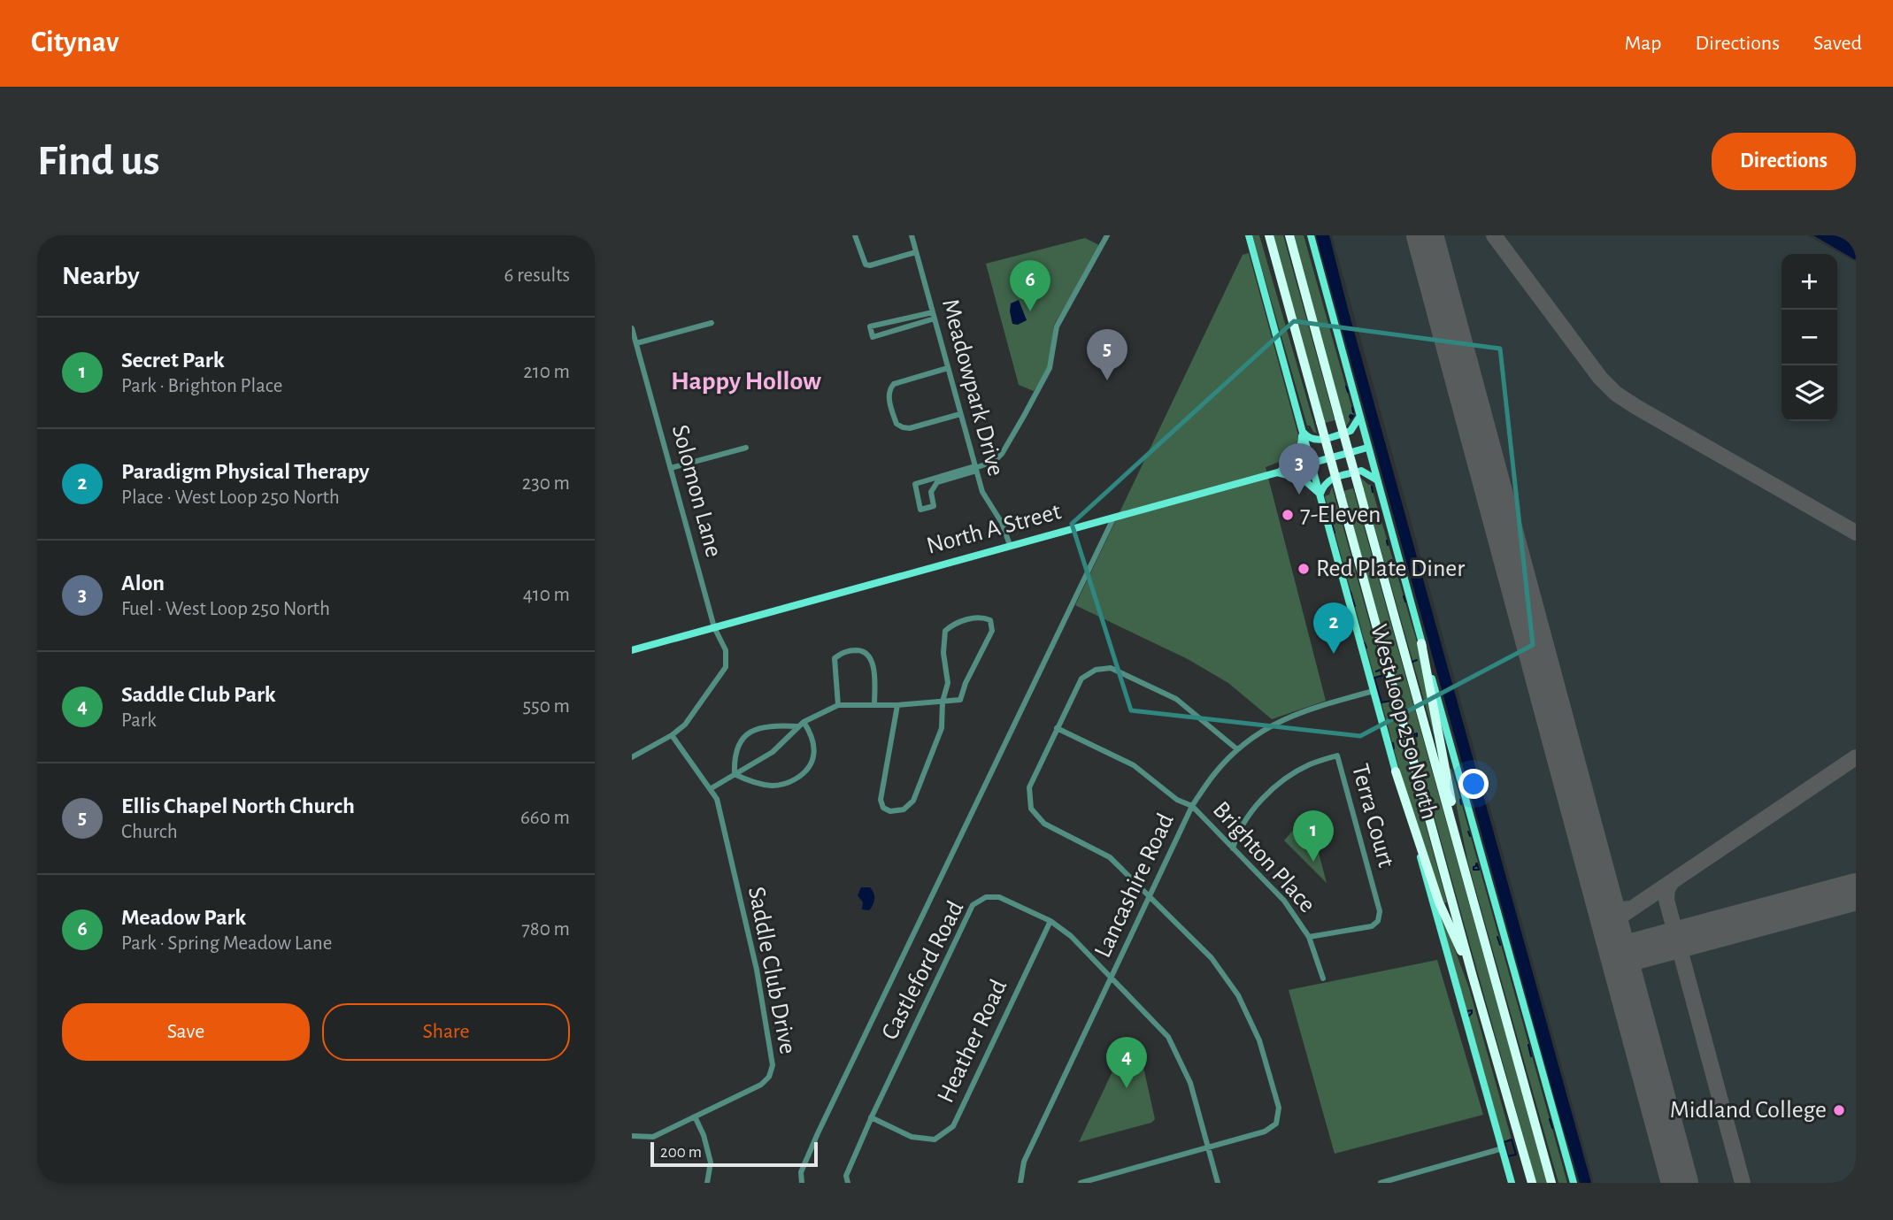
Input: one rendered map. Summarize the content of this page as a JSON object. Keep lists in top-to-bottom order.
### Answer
{
  "streets": {
    "main road": ["North A Street", "West Loop 250 North"],
    "street": [
      "Meadowpark Drive",
      "Solomon Lane",
      "Terra Court",
      "Brighton Place",
      "Lancashire Road",
      "Saddle Club Drive",
      "Castleford Road",
      "Heather Road"
    ]
  },
  "crossings": [
    ["Meadowpark Drive", "North A Street"],
    ["Solomon Lane", "North A Street"],
    ["North A Street", "West Loop 250 North"],
    ["West Loop 250 North", "Lancashire Road"],
    ["Terra Court", "Brighton Place"],
    ["Brighton Place", "Lancashire Road"],
    ["Lancashire Road", "Castleford Road"],
    ["Castleford Road", "Heather Road"]
  ],
  "districts": ["Happy Hollow"],
  "places": ["7-Eleven", "Red Plate Diner", "Midland College"],
  "scale_bar": "200 m",
  "page": {
    "header": "Citynav",
    "nav": ["Map", "Directions", "Saved"],
    "buttons": [
      "Directions",
      ["Save", "Share"]
    ],
    "title": "Find us",
    "heading": ["Nearby", "6 results"],
    "map_buttons": ["+", "−"],
    "pins": [
      "6",
      "5",
      "3",
      "2",
      "1",
      "4"
    ],
    "list": [
      {
        "mark": "1",
        "name": "Secret Park",
        "note": "Park · Brighton Place",
        "value": "210 m"
      },
      {
        "mark": "2",
        "name": "Paradigm Physical Therapy",
        "note": "Place · West Loop 250 North",
        "value": "230 m"
      },
      {
        "mark": "3",
        "name": "Alon",
        "note": "Fuel · West Loop 250 North",
        "value": "410 m"
      },
      {
        "mark": "4",
        "name": "Saddle Club Park",
        "note": "Park",
        "value": "550 m"
      },
      {
        "mark": "5",
        "name": "Ellis Chapel North Church",
        "note": "Church",
        "value": "660 m"
      },
      {
        "mark": "6",
        "name": "Meadow Park",
        "note": "Park · Spring Meadow Lane",
        "value": "780 m"
      }
    ],
    "scale": "200 m"
  }
}
